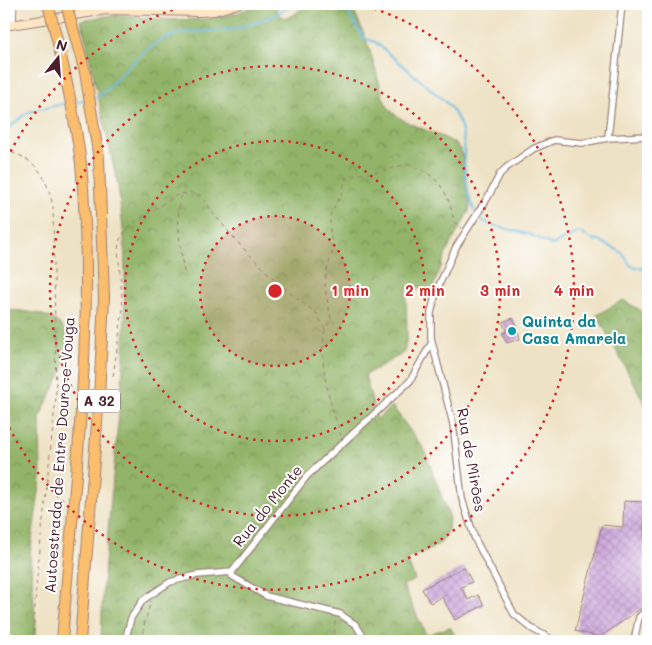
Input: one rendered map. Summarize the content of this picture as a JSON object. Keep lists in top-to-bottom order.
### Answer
{
  "streets": {
    "highway": ["A 32", "Autoestrada de Entre Douro-e-Vouga"],
    "street": ["Rua de Mirões", "Rua do Monte"]
  },
  "crossings": [
    ["Rua de Mirões", "Rua do Monte"]
  ],
  "places": ["Quinta da Casa Amarela"],
  "north": "top",
  "rings": [
    "1 min",
    "2 min",
    "3 min",
    "4 min"
  ]
}
